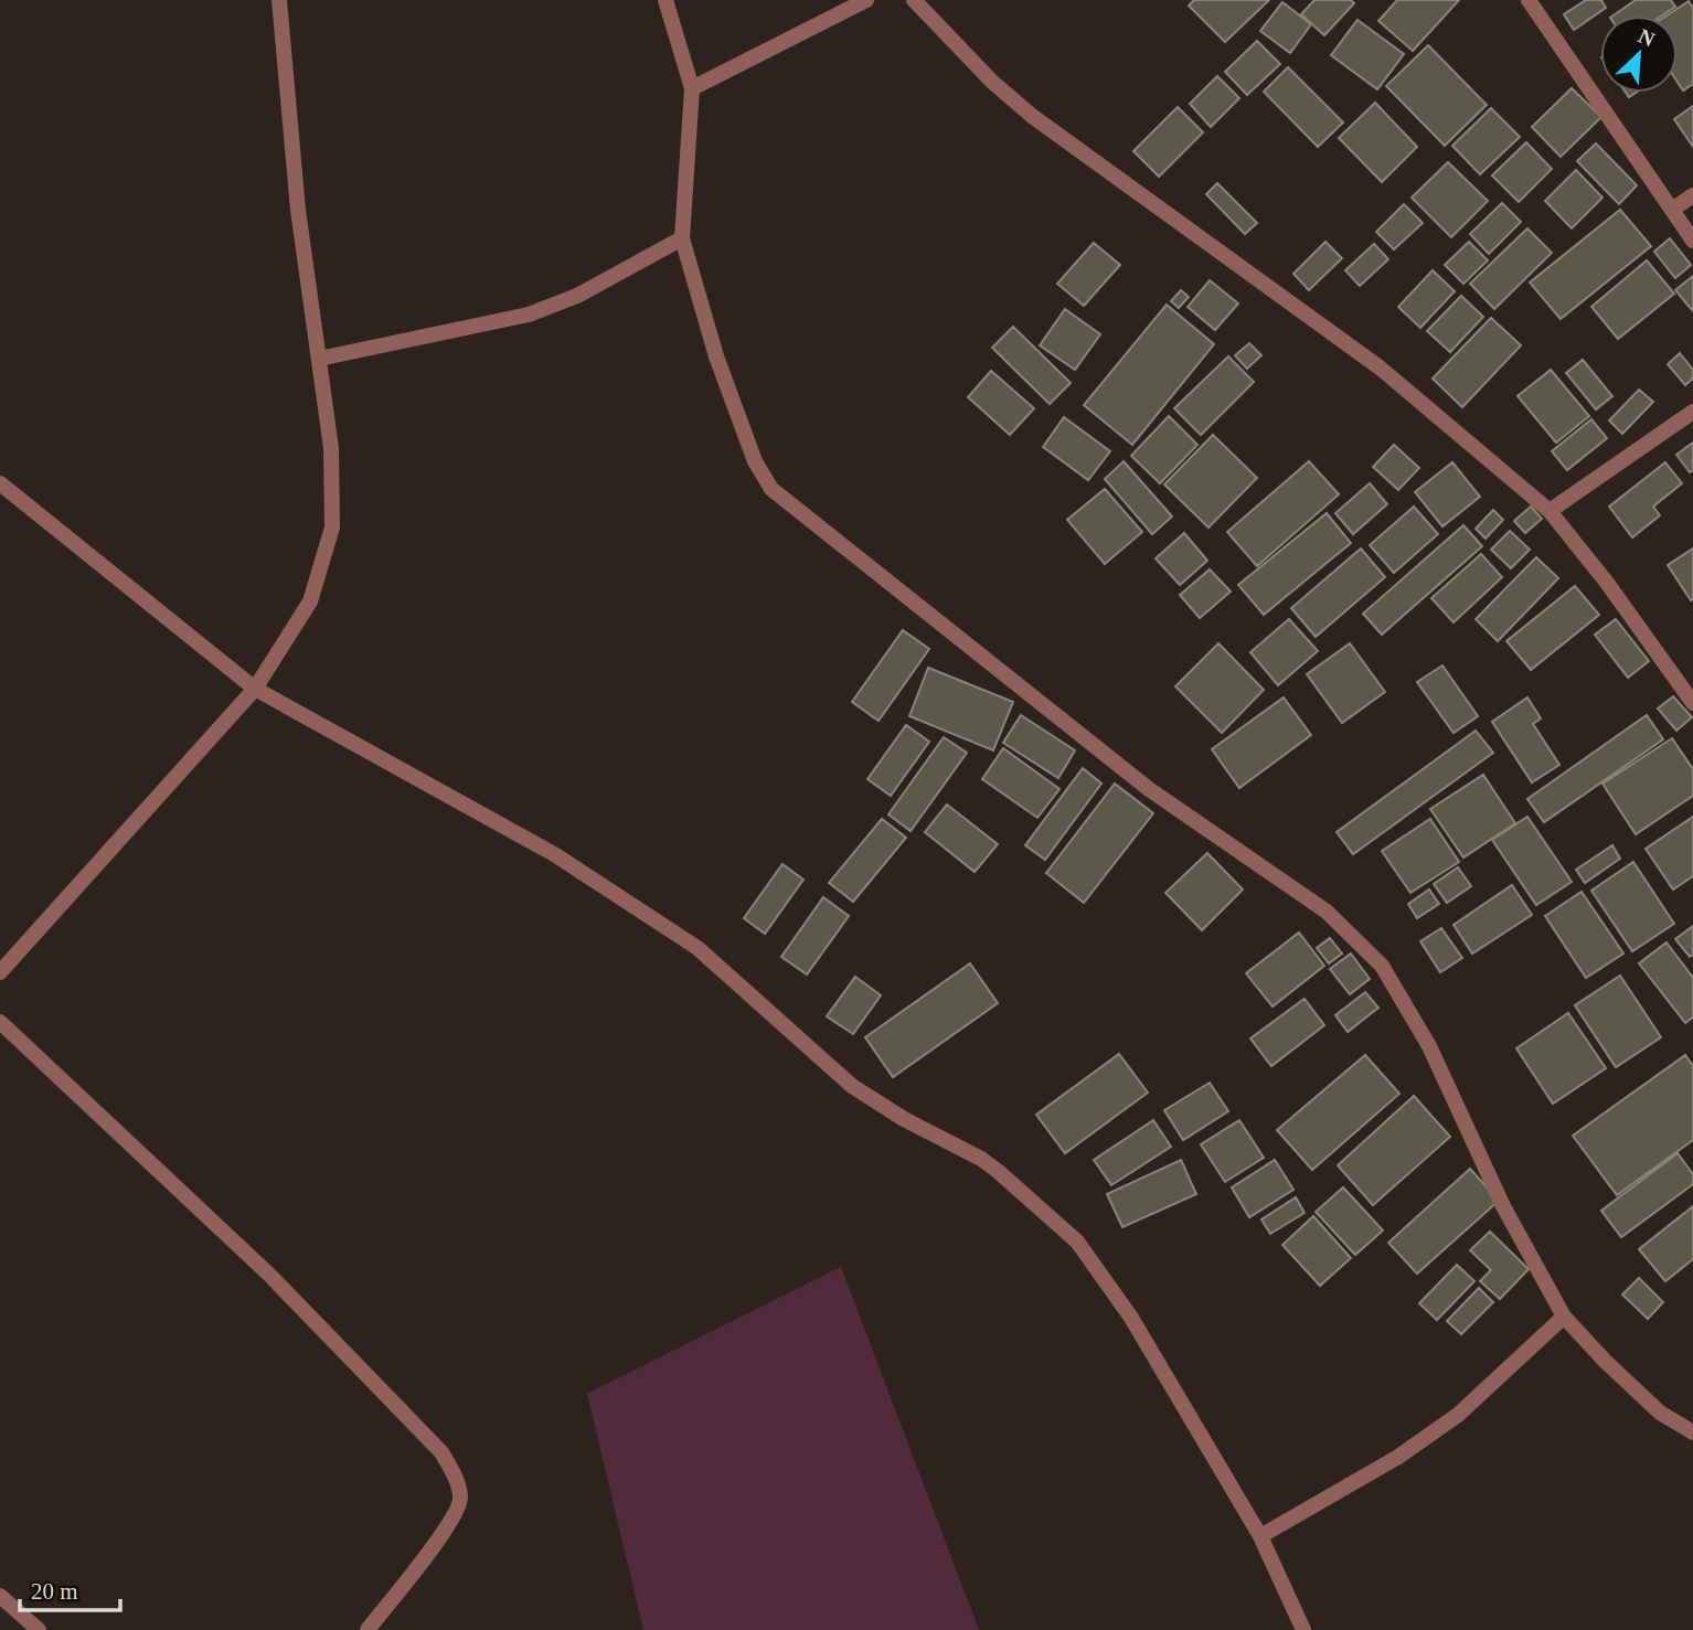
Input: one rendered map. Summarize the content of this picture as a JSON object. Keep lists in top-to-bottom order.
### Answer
{
  "scale_bar": "20 m",
  "north": "top right"
}
